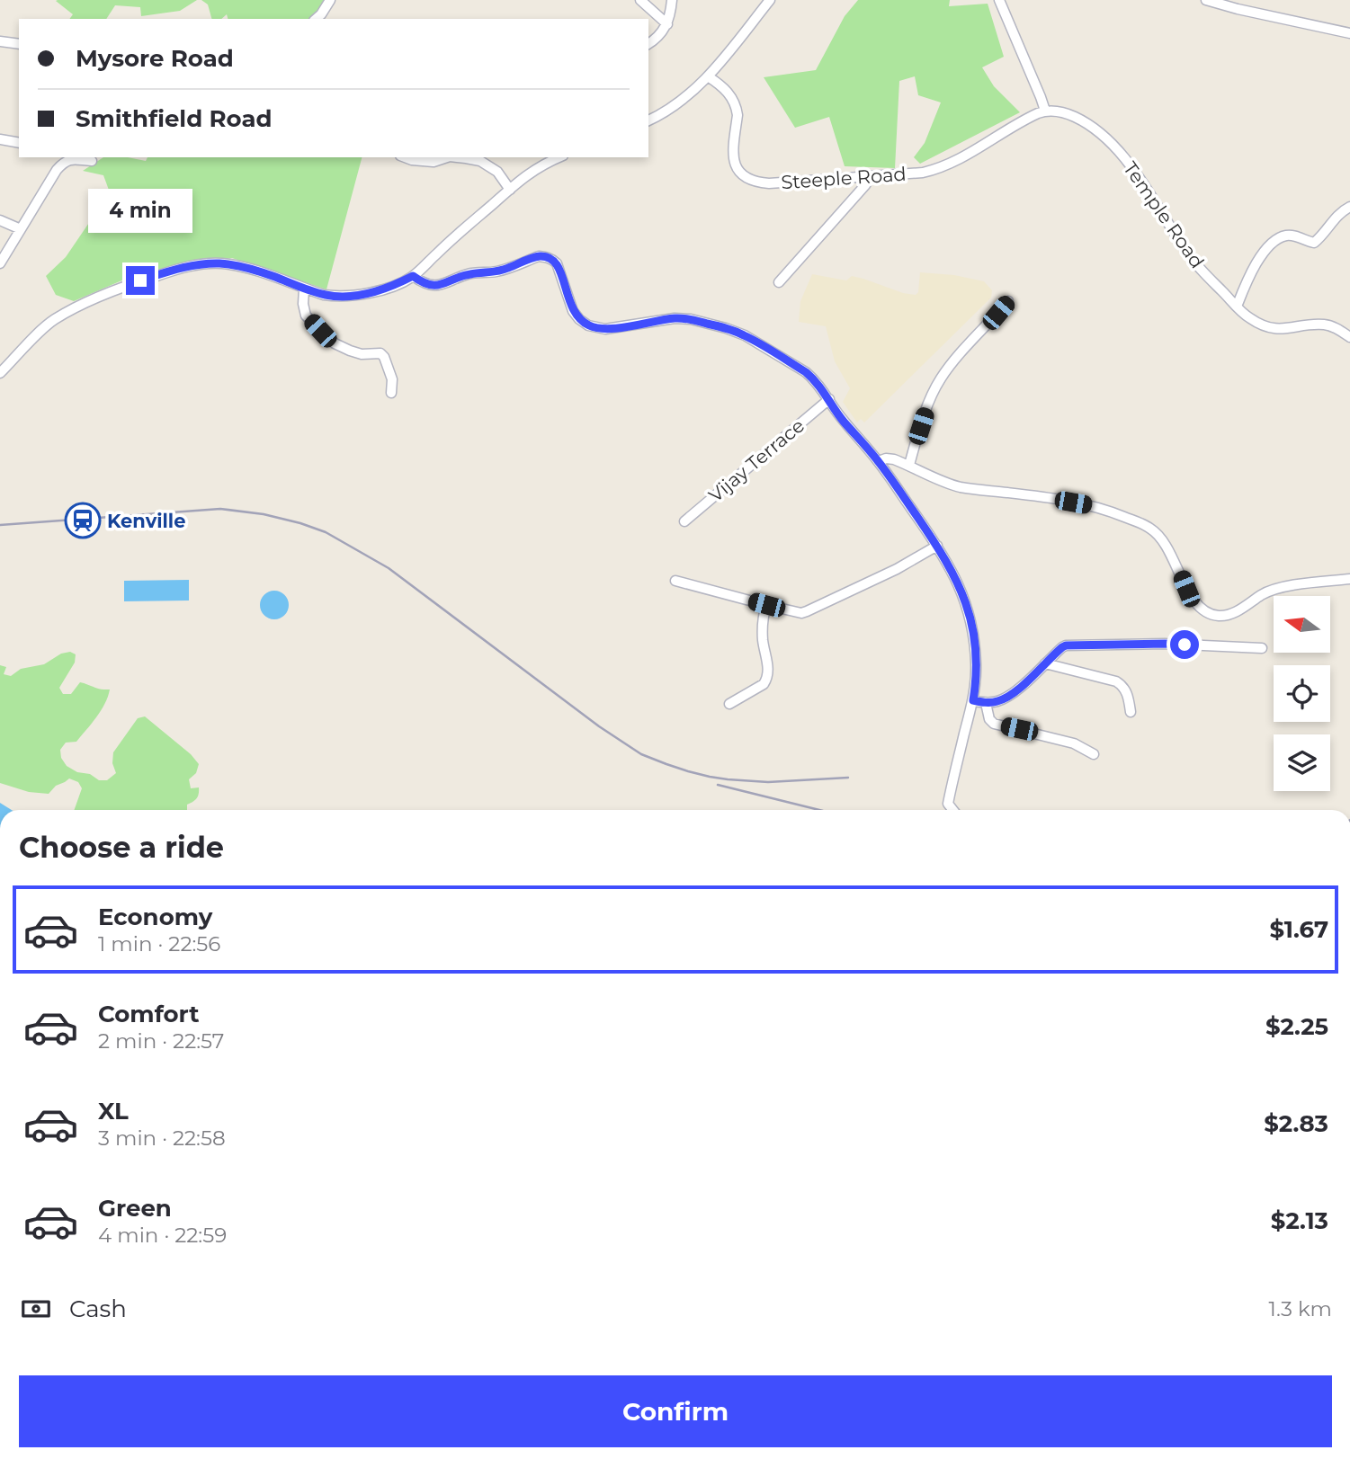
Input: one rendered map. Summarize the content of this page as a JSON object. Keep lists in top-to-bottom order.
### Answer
{
  "streets": {
    "street": ["Steeple Road", "Temple Road", "Vijay Terrace"]
  },
  "crossings": [
    ["Steeple Road", "Temple Road"]
  ],
  "places": {
    "station": ["Kenville"]
  },
  "north": "left",
  "page": {
    "banner": ["Mysore Road", "Smithfield Road"],
    "bubble": "4 min",
    "heading": "Choose a ride",
    "list": [
      {
        "name": "Economy",
        "note": "1 min · 22:56",
        "value": "$1.67"
      },
      {
        "name": "Comfort",
        "note": "2 min · 22:57",
        "value": "$2.25"
      },
      {
        "name": "XL",
        "note": "3 min · 22:58",
        "value": "$2.83"
      },
      {
        "name": "Green",
        "note": "4 min · 22:59",
        "value": "$2.13"
      }
    ],
    "pay": ["Cash", "1.3 km"],
    "buttons": "Confirm"
  }
}
